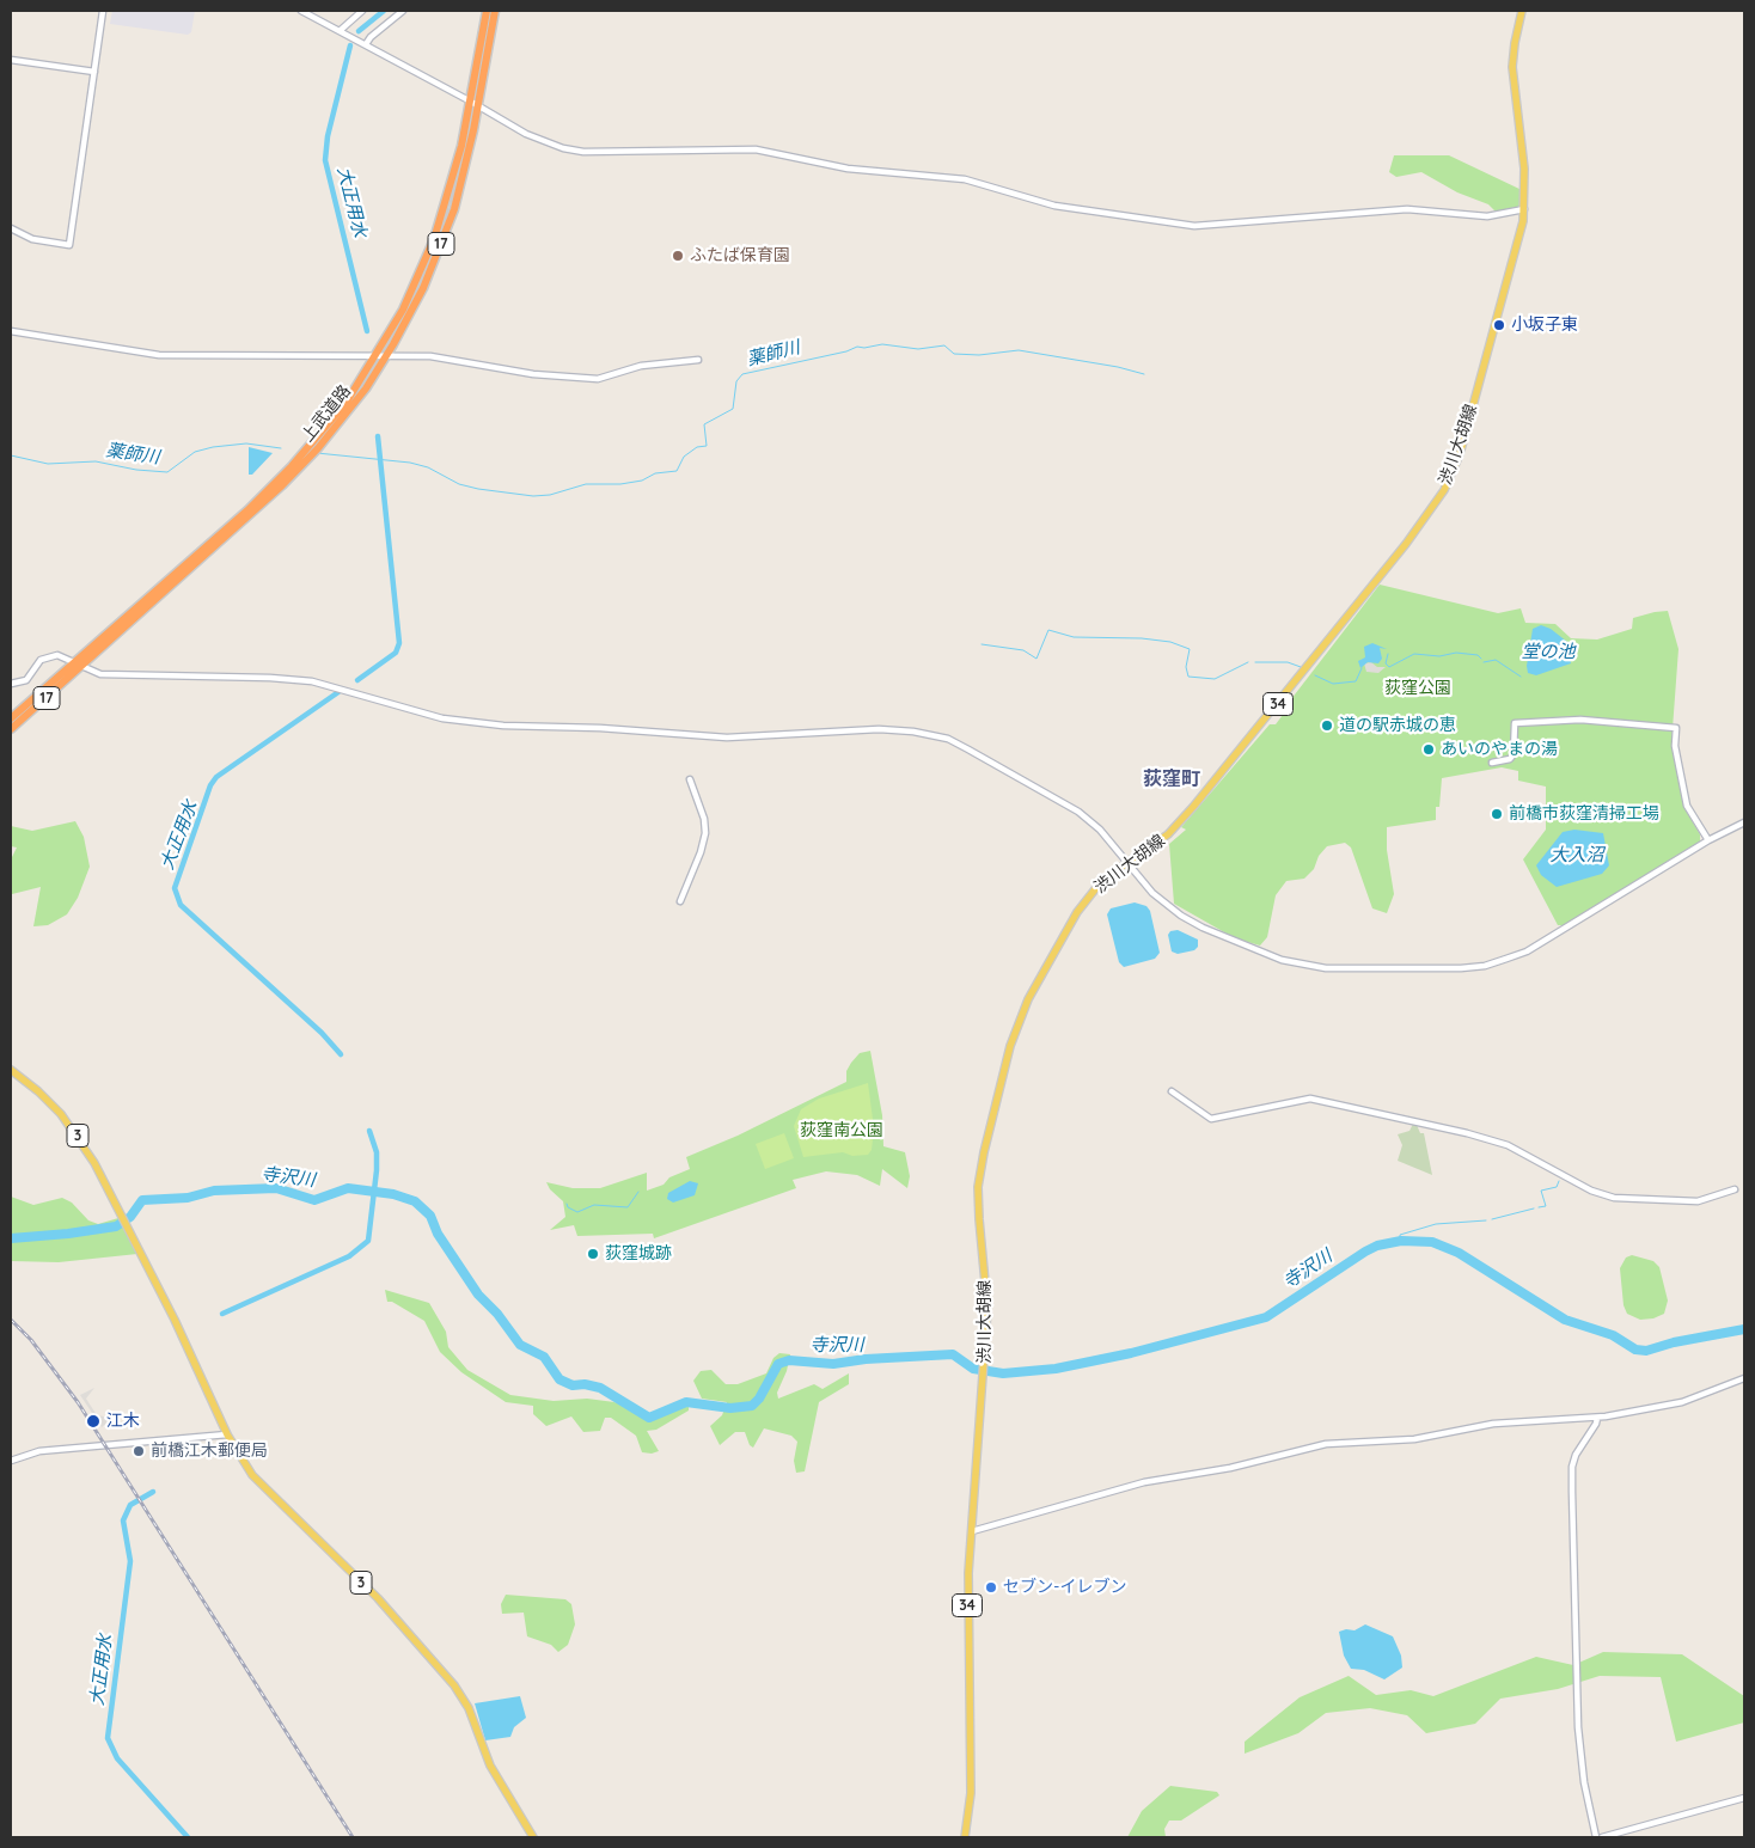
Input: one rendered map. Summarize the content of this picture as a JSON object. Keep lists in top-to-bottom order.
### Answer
{
  "streets": {
    "highway": ["17", "上武道路"],
    "main road": ["渋川大胡線", "34", "3"]
  },
  "districts": ["荻窪町"],
  "water": [
    "大正用水",
    "薬師川",
    "堂の池",
    "大入沼",
    "寺沢川"
  ],
  "parks": ["荻窪公園", "荻窪南公園"],
  "places": [
    "ふたば保育園",
    "小坂子東",
    "道の駅赤城の恵",
    "あいのやまの湯",
    "前橋市荻窪清掃工場",
    "荻窪城跡",
    "江木",
    "前橋江木郵便局",
    "セブン-イレブン"
  ]
}
